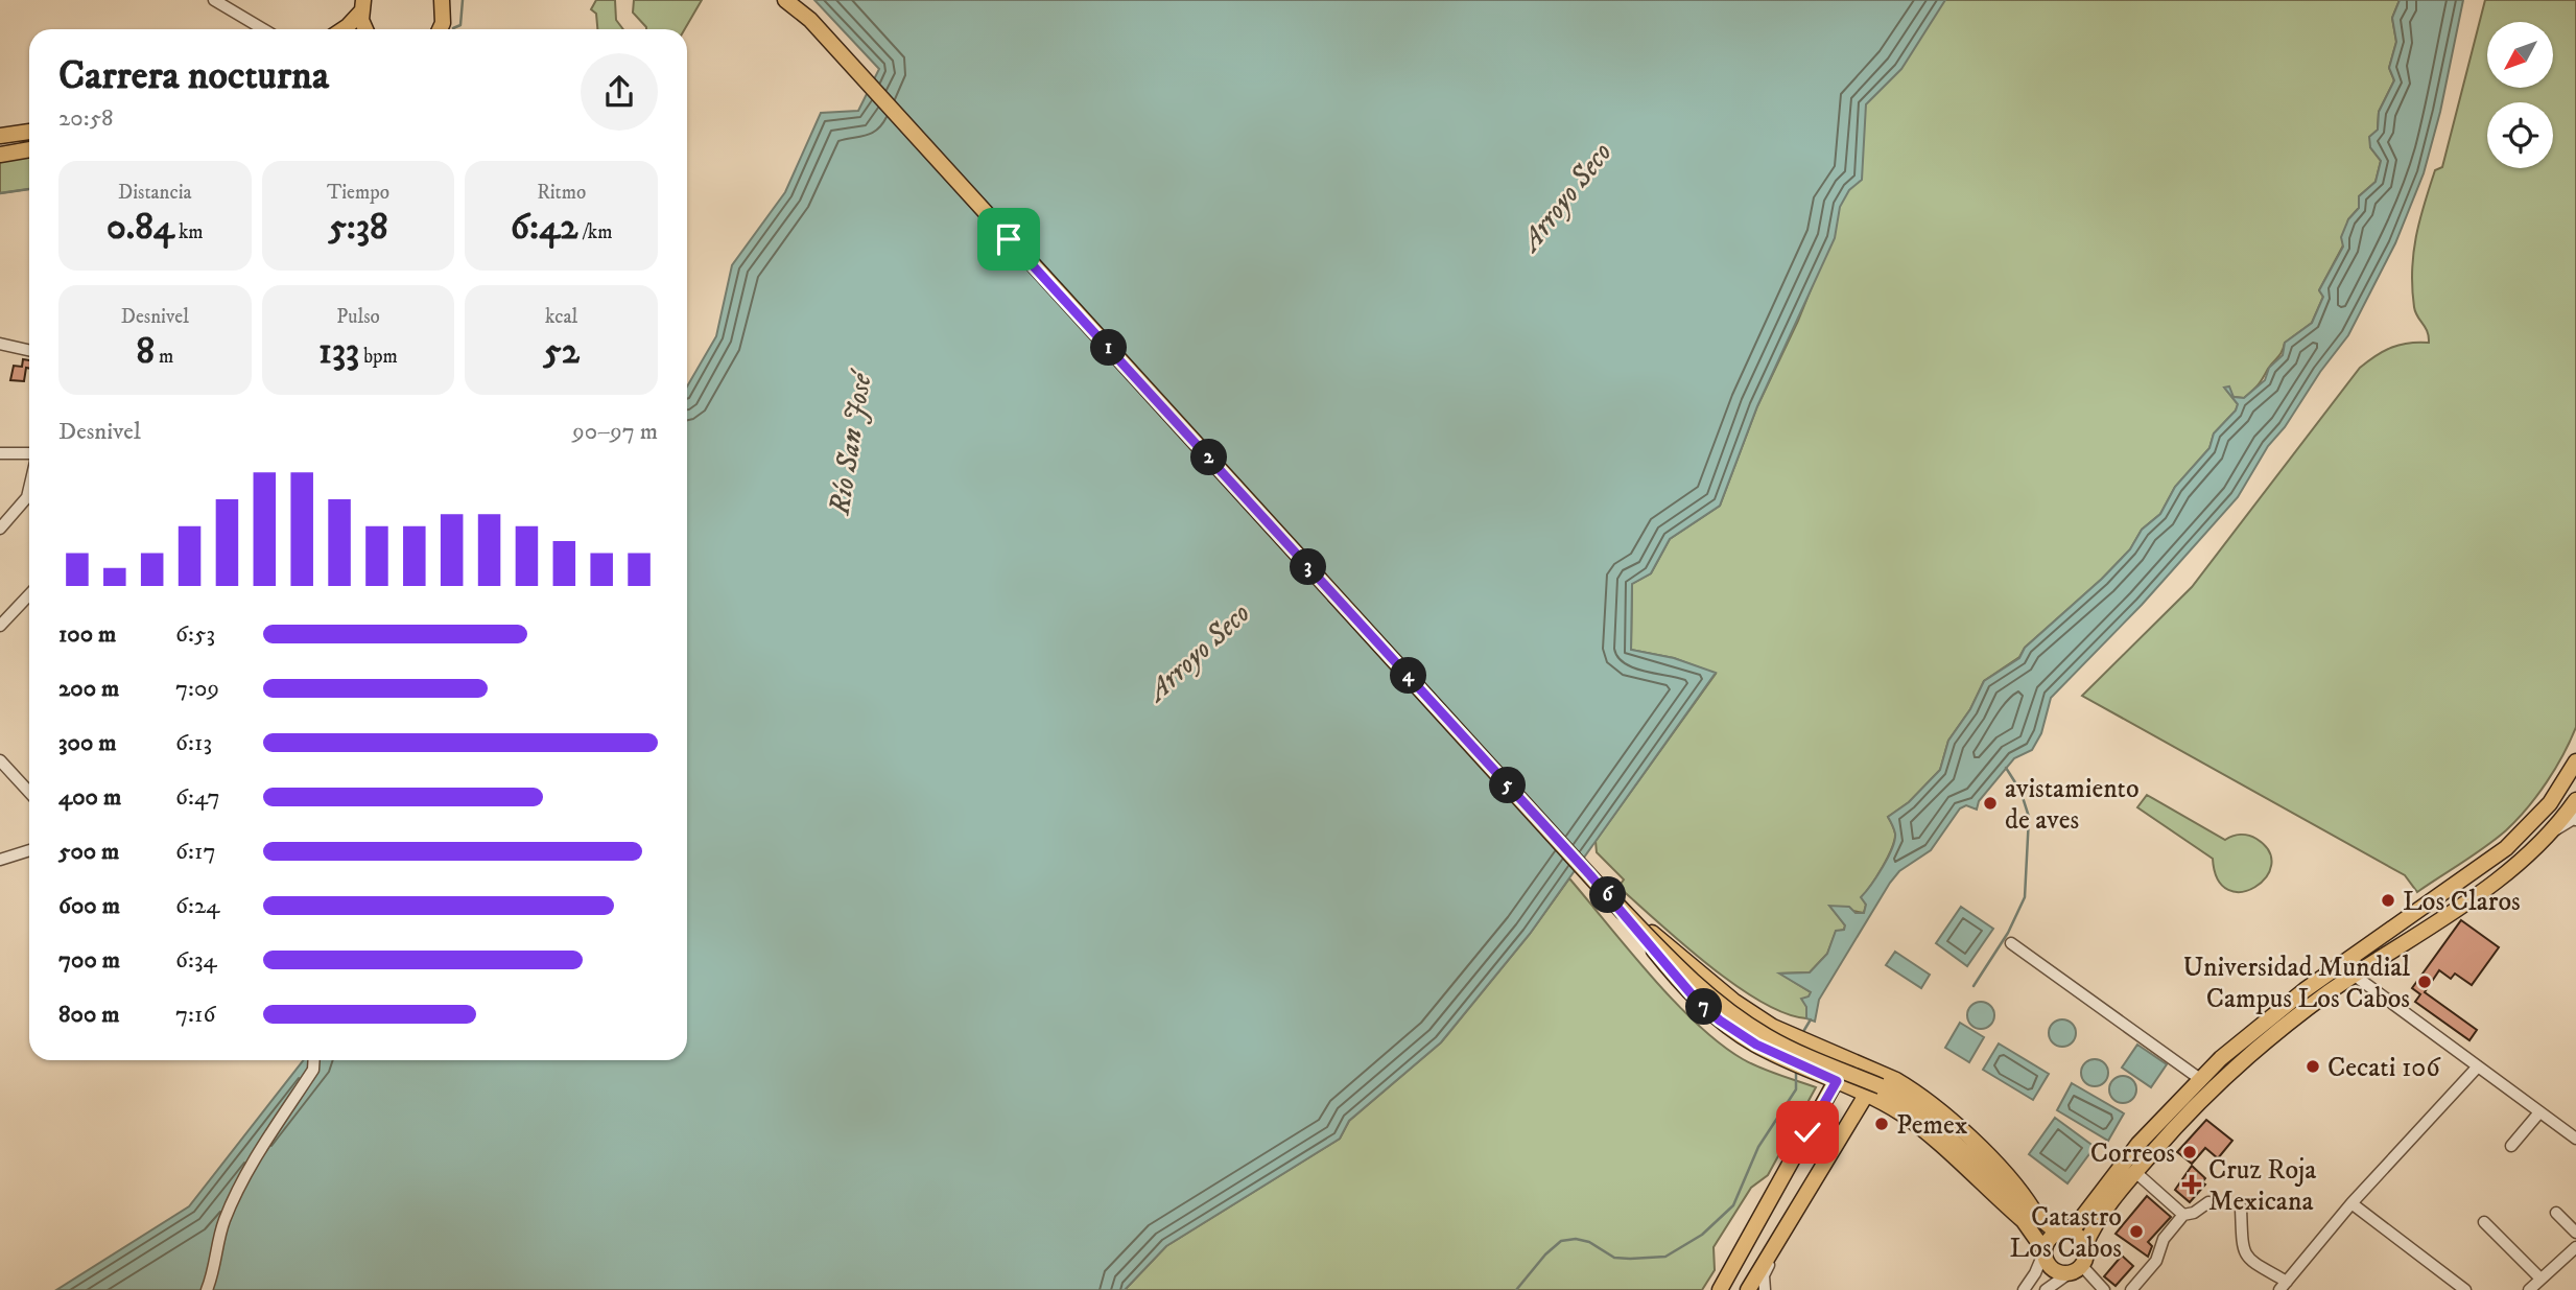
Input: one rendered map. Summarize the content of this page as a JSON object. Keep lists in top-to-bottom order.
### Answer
{
  "water": ["Arroyo Seco", "Río San José"],
  "places": {
    "other": [
      "avistamiento de aves",
      "Los Claros",
      "Universidad Mundial Campus Los Cabos",
      "Cecati 106",
      "Pemex",
      "Correos",
      "Catastro Los Cabos"
    ],
    "health": ["Cruz Roja Mexicana"]
  },
  "north": "bottom left",
  "page": {
    "heading": ["Carrera nocturna", "20:58"],
    "stats": [
      ["Distancia", "0.84 km"],
      ["Tiempo", "5:38"],
      ["Ritmo", "6:42 /km"],
      ["Desnivel", "8 m"],
      ["Pulso", "133 bpm"],
      ["kcal", "52"]
    ],
    "pins": [
      "1",
      "2",
      "3",
      "4",
      "5",
      "6",
      "7"
    ],
    "chart": ["Desnivel", "90–97 m"],
    "list": [
      {
        "name": "100 m",
        "note": "6:53"
      },
      {
        "name": "200 m",
        "note": "7:09"
      },
      {
        "name": "300 m",
        "note": "6:13"
      },
      {
        "name": "400 m",
        "note": "6:47"
      },
      {
        "name": "500 m",
        "note": "6:17"
      },
      {
        "name": "600 m",
        "note": "6:24"
      },
      {
        "name": "700 m",
        "note": "6:34"
      },
      {
        "name": "800 m",
        "note": "7:16"
      }
    ]
  }
}
